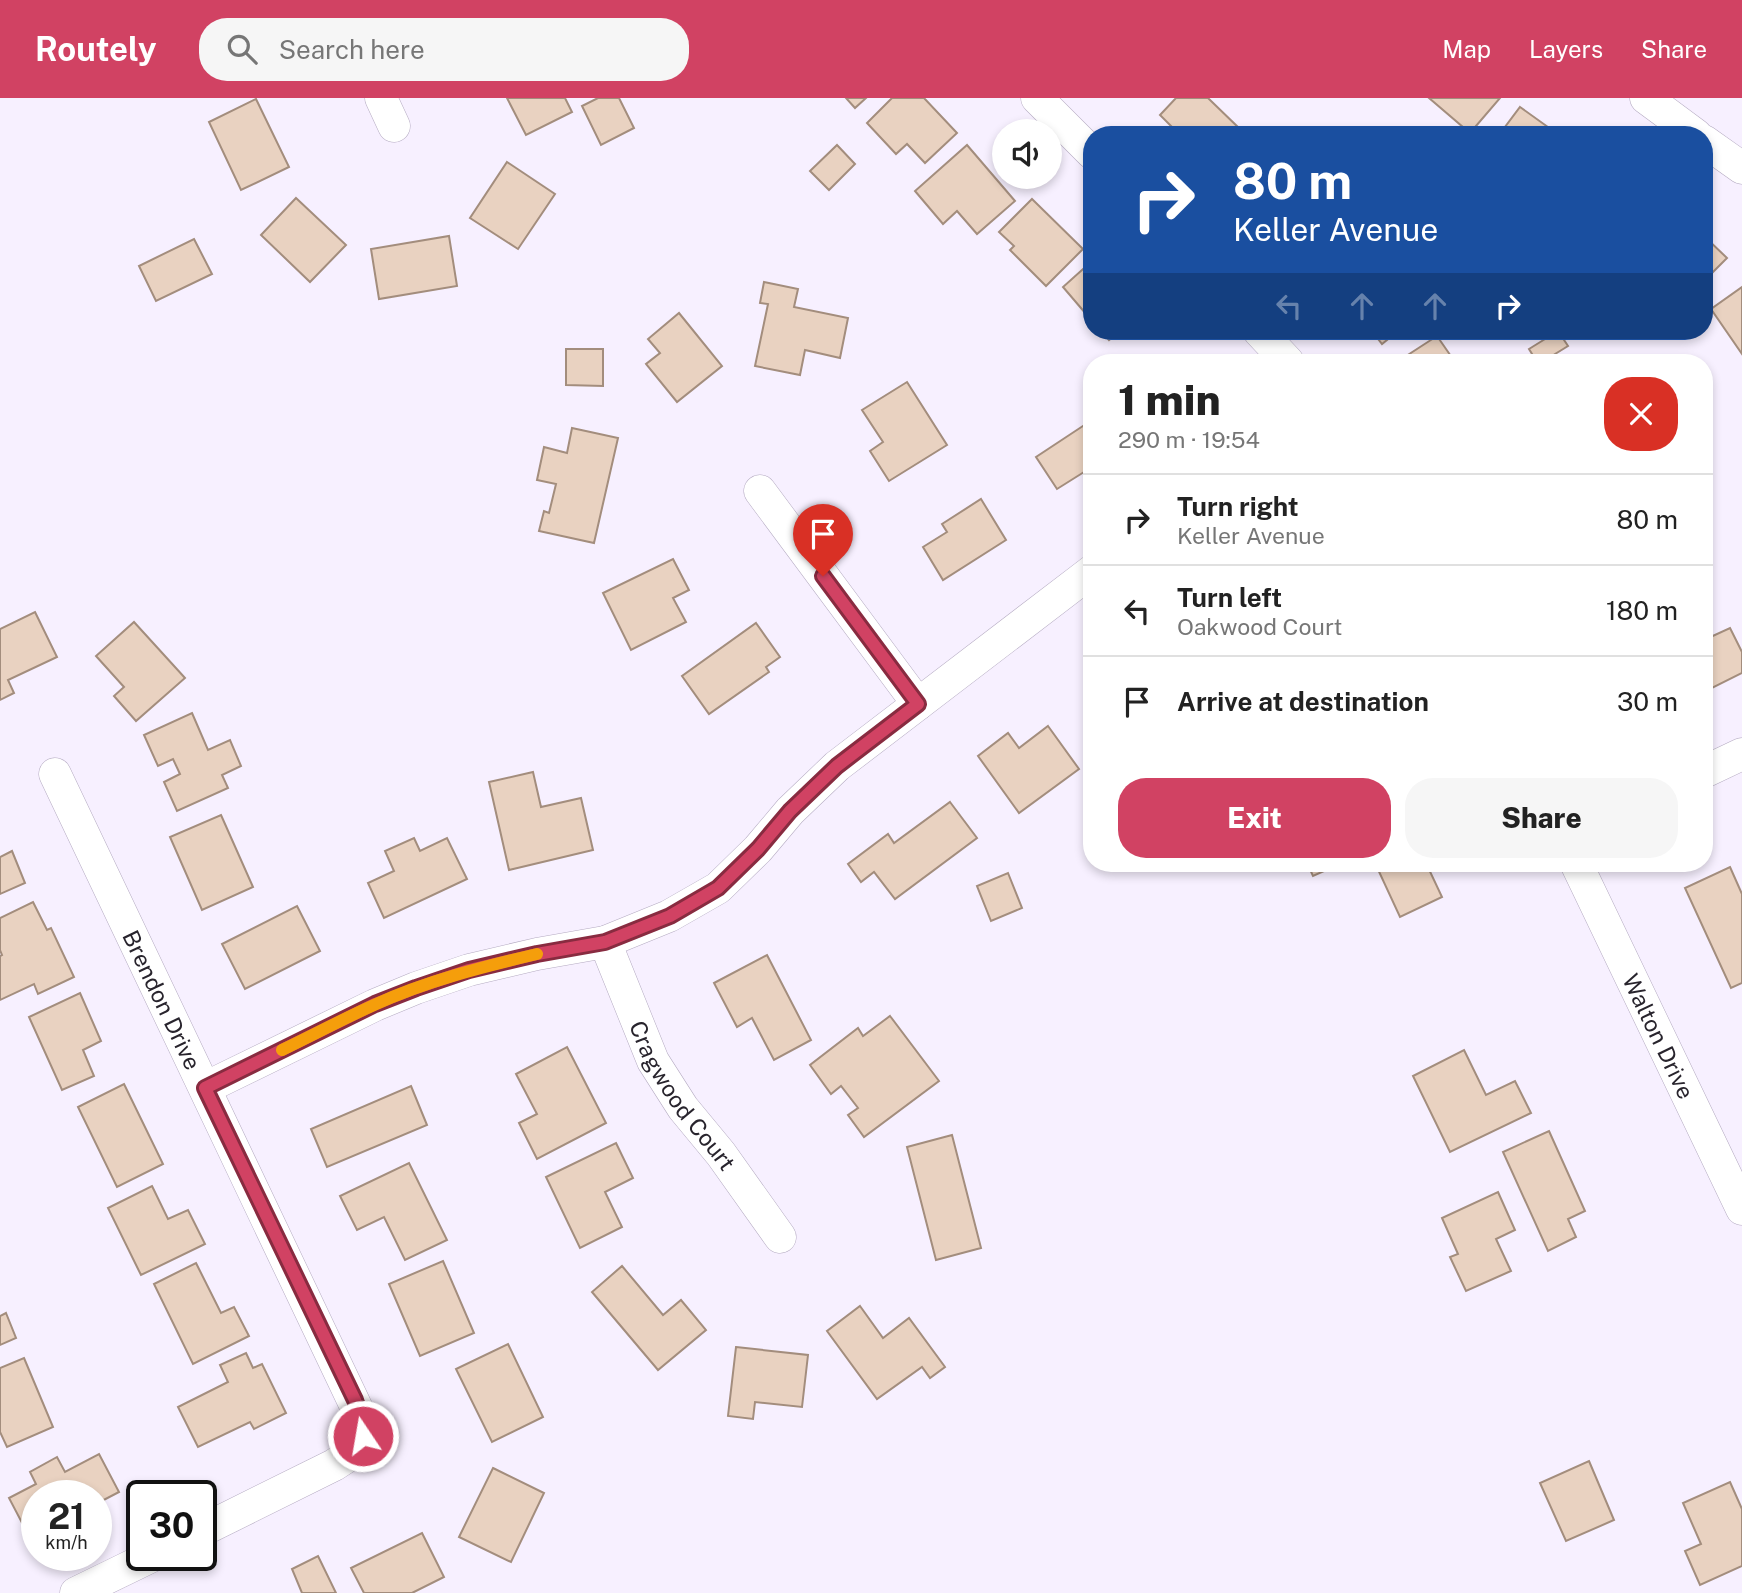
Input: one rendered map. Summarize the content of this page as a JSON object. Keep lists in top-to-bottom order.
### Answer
{
  "streets": {
    "street": ["Brendon Drive", "Walton Drive", "Cragwood Court"]
  },
  "page": {
    "header": "Routely",
    "search": "Search here",
    "nav": ["Map", "Layers", "Share"],
    "turn": ["80 m", "Keller Avenue"],
    "heading": ["1 min", "290 m · 19:54"],
    "list": [
      {
        "name": "Turn right",
        "note": "Keller Avenue",
        "value": "80 m"
      },
      {
        "name": "Turn left",
        "note": "Oakwood Court",
        "value": "180 m"
      },
      {
        "name": "Arrive at destination",
        "value": "30 m"
      }
    ],
    "buttons": ["Exit", "Share"],
    "speed": "21 km/h",
    "limit": "30"
  }
}
